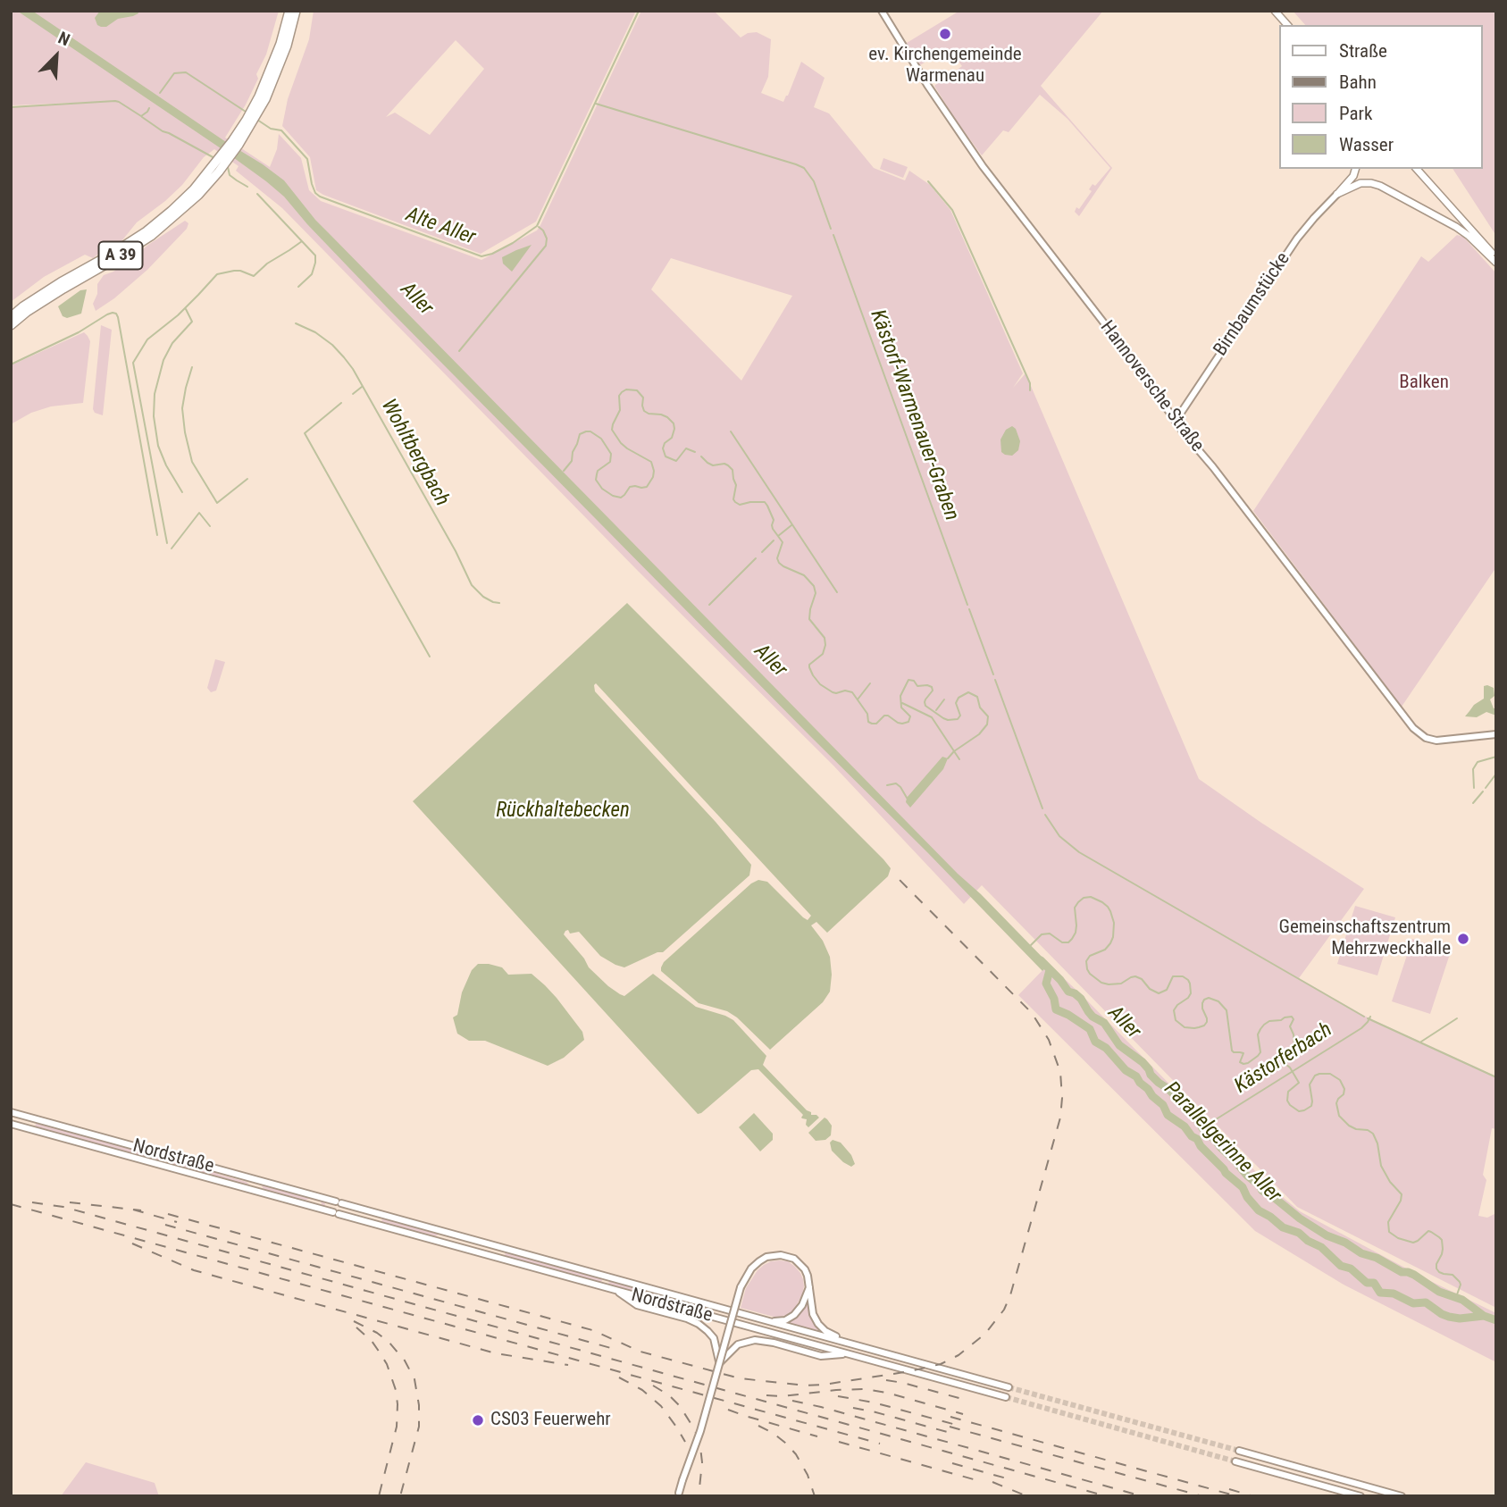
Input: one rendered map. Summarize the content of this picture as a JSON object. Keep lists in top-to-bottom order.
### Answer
{
  "streets": {
    "highway": ["A 39"],
    "street": ["Birnbaumstücke", "Hannoversche Straße", "Nordstraße"]
  },
  "crossings": [
    ["Birnbaumstücke", "Hannoversche Straße"]
  ],
  "water": [
    "Alte Aller",
    "Aller",
    "Kästorf-Warmenauer-Graben",
    "Wohltbergbach",
    "Rückhaltebecken",
    "Kästorferbach",
    "Parallelgerinne Aller"
  ],
  "parks": ["Balken"],
  "places": ["ev. Kirchengemeinde Warmenau", "Gemeinschaftszentrum Mehrzweckhalle", "CS03 Feuerwehr"],
  "legend": [
    "Straße",
    "Bahn",
    "Park",
    "Wasser"
  ],
  "north": "top right"
}
